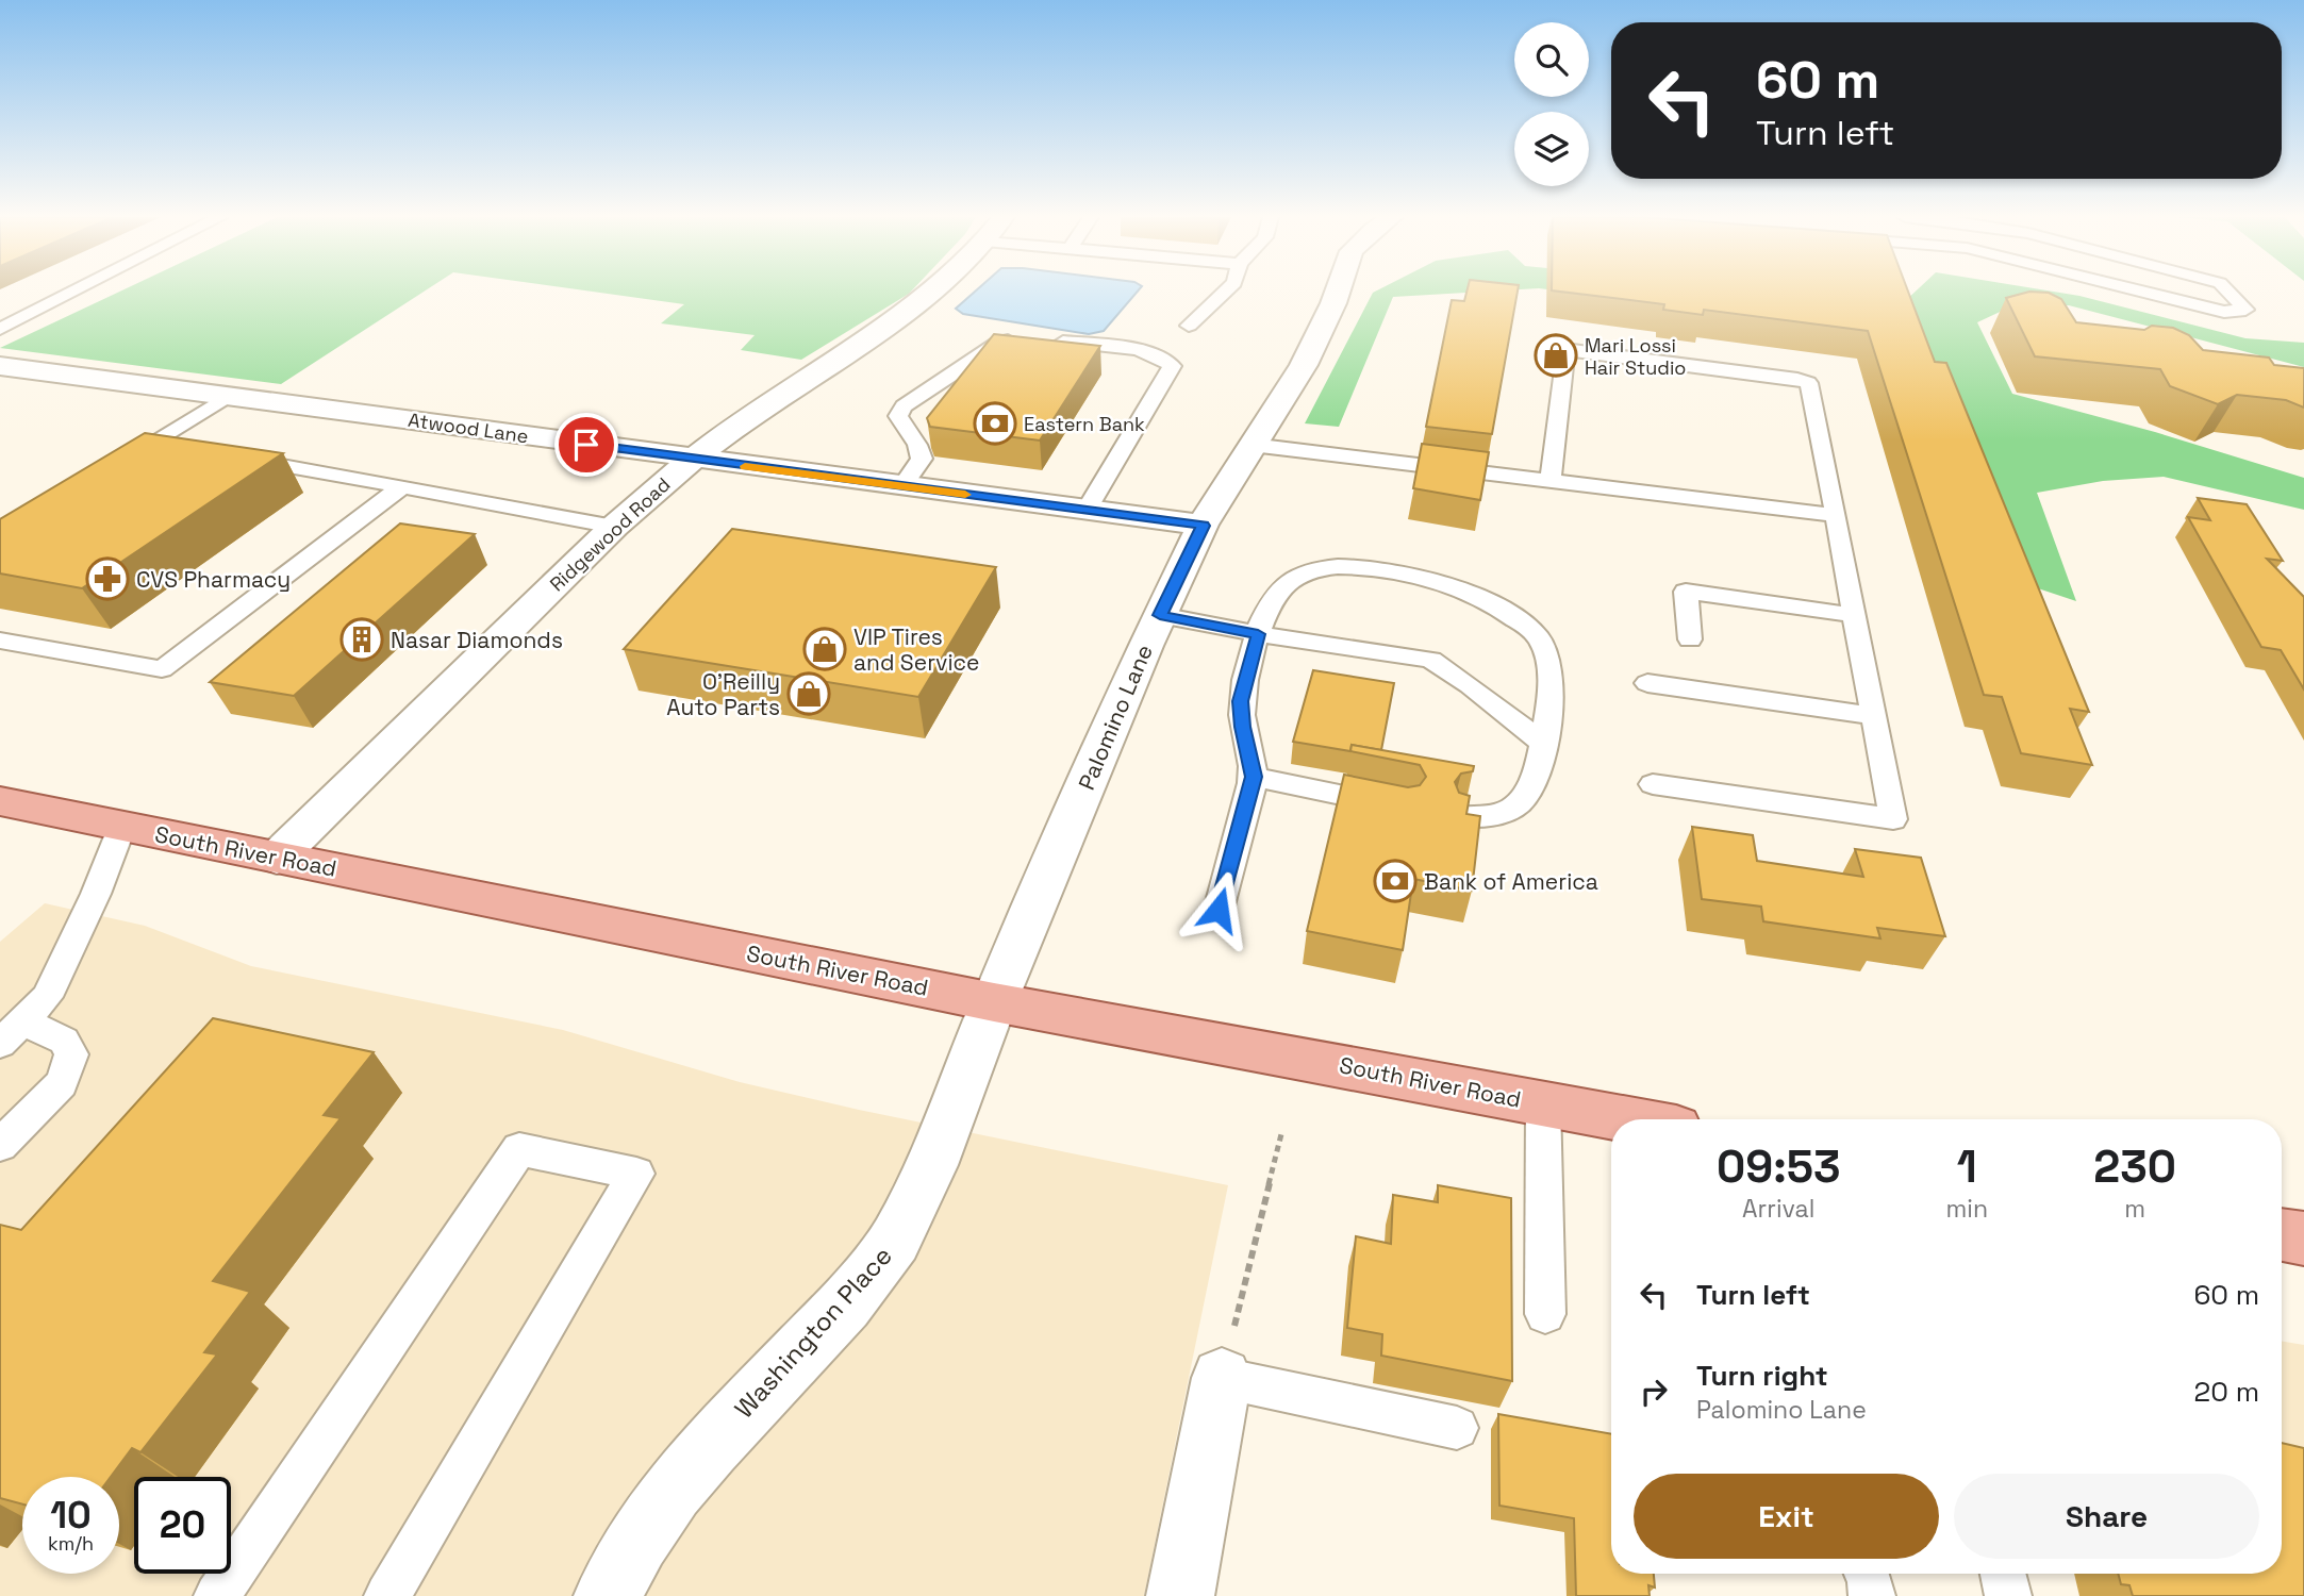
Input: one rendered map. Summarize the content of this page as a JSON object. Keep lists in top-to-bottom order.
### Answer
{
  "streets": {
    "main road": ["South River Road"],
    "street": [
      "Atwood Lane",
      "Ridgewood Road",
      "Palomino Lane",
      "Washington Place"
    ]
  },
  "crossings": [
    ["Atwood Lane", "Ridgewood Road"],
    ["Atwood Lane", "Palomino Lane"],
    ["Ridgewood Road", "South River Road"],
    ["Palomino Lane", "South River Road"],
    ["Palomino Lane", "Washington Place"],
    ["South River Road", "Washington Place"]
  ],
  "places": {
    "shop": ["Mari Lossi Hair Studio", "VIP Tires and Service", "O'Reilly Auto Parts"],
    "bank": ["Eastern Bank", "Bank of America"],
    "pharmacy": ["CVS Pharmacy"],
    "building": ["Nasar Diamonds"]
  },
  "page": {
    "turn": ["60 m", "Turn left"],
    "eta": [
      "09:53",
      "Arrival",
      "1",
      "min",
      "230",
      "m"
    ],
    "list": [
      {
        "name": "Turn left",
        "value": "60 m"
      },
      {
        "name": "Turn right",
        "note": "Palomino Lane",
        "value": "20 m"
      }
    ],
    "buttons": ["Exit", "Share"],
    "speed": "10 km/h",
    "limit": "20"
  }
}
